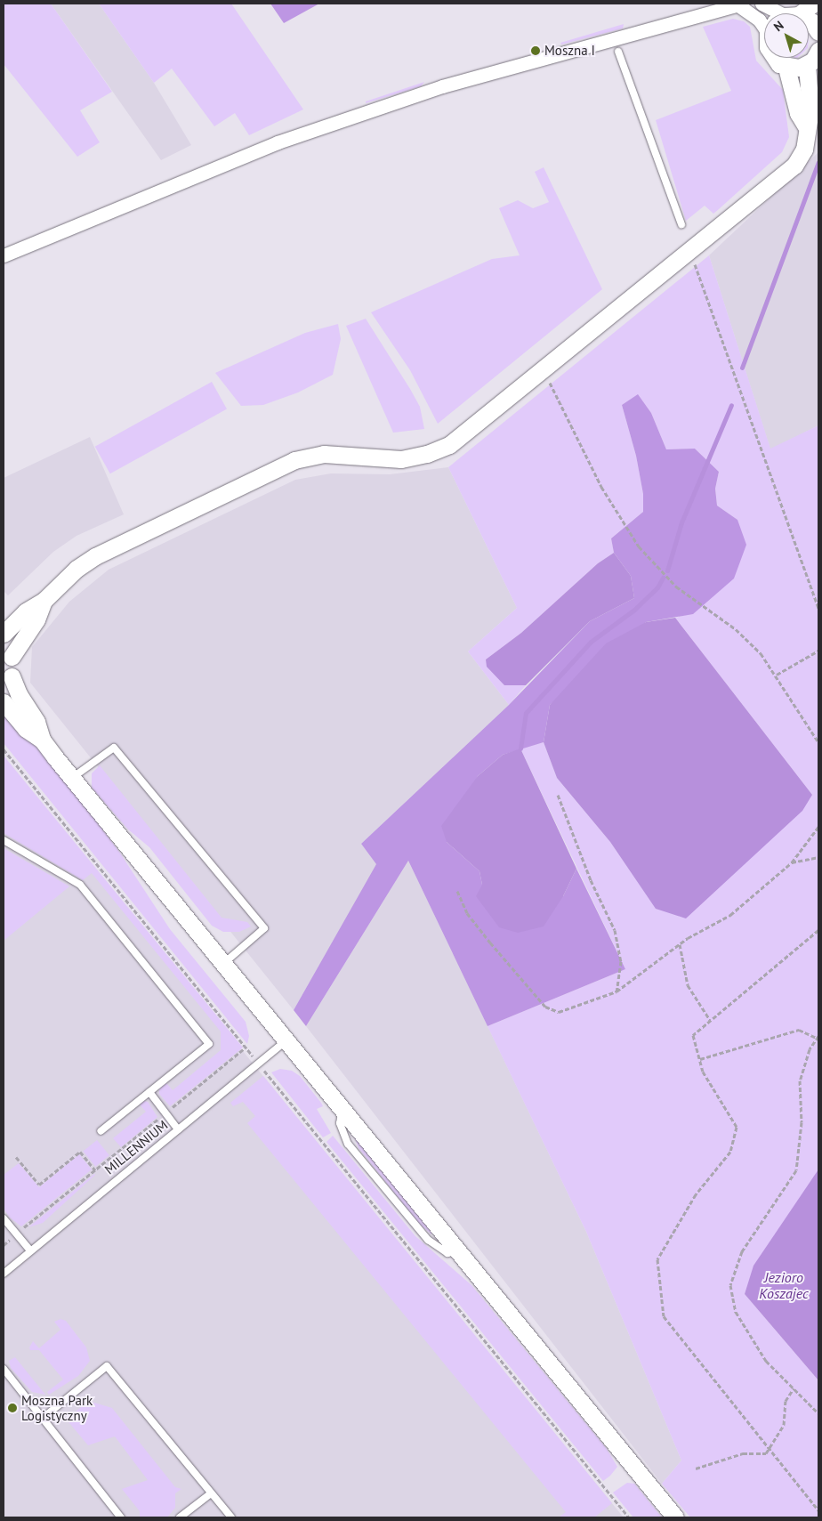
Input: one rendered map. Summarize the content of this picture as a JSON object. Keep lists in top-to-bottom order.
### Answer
{
  "streets": {
    "lane": ["MILLENNIUM"]
  },
  "water": ["Jezioro Koszajec"],
  "places": ["Moszna I", "Moszna Park Logistyczny"],
  "north": "top left"
}
